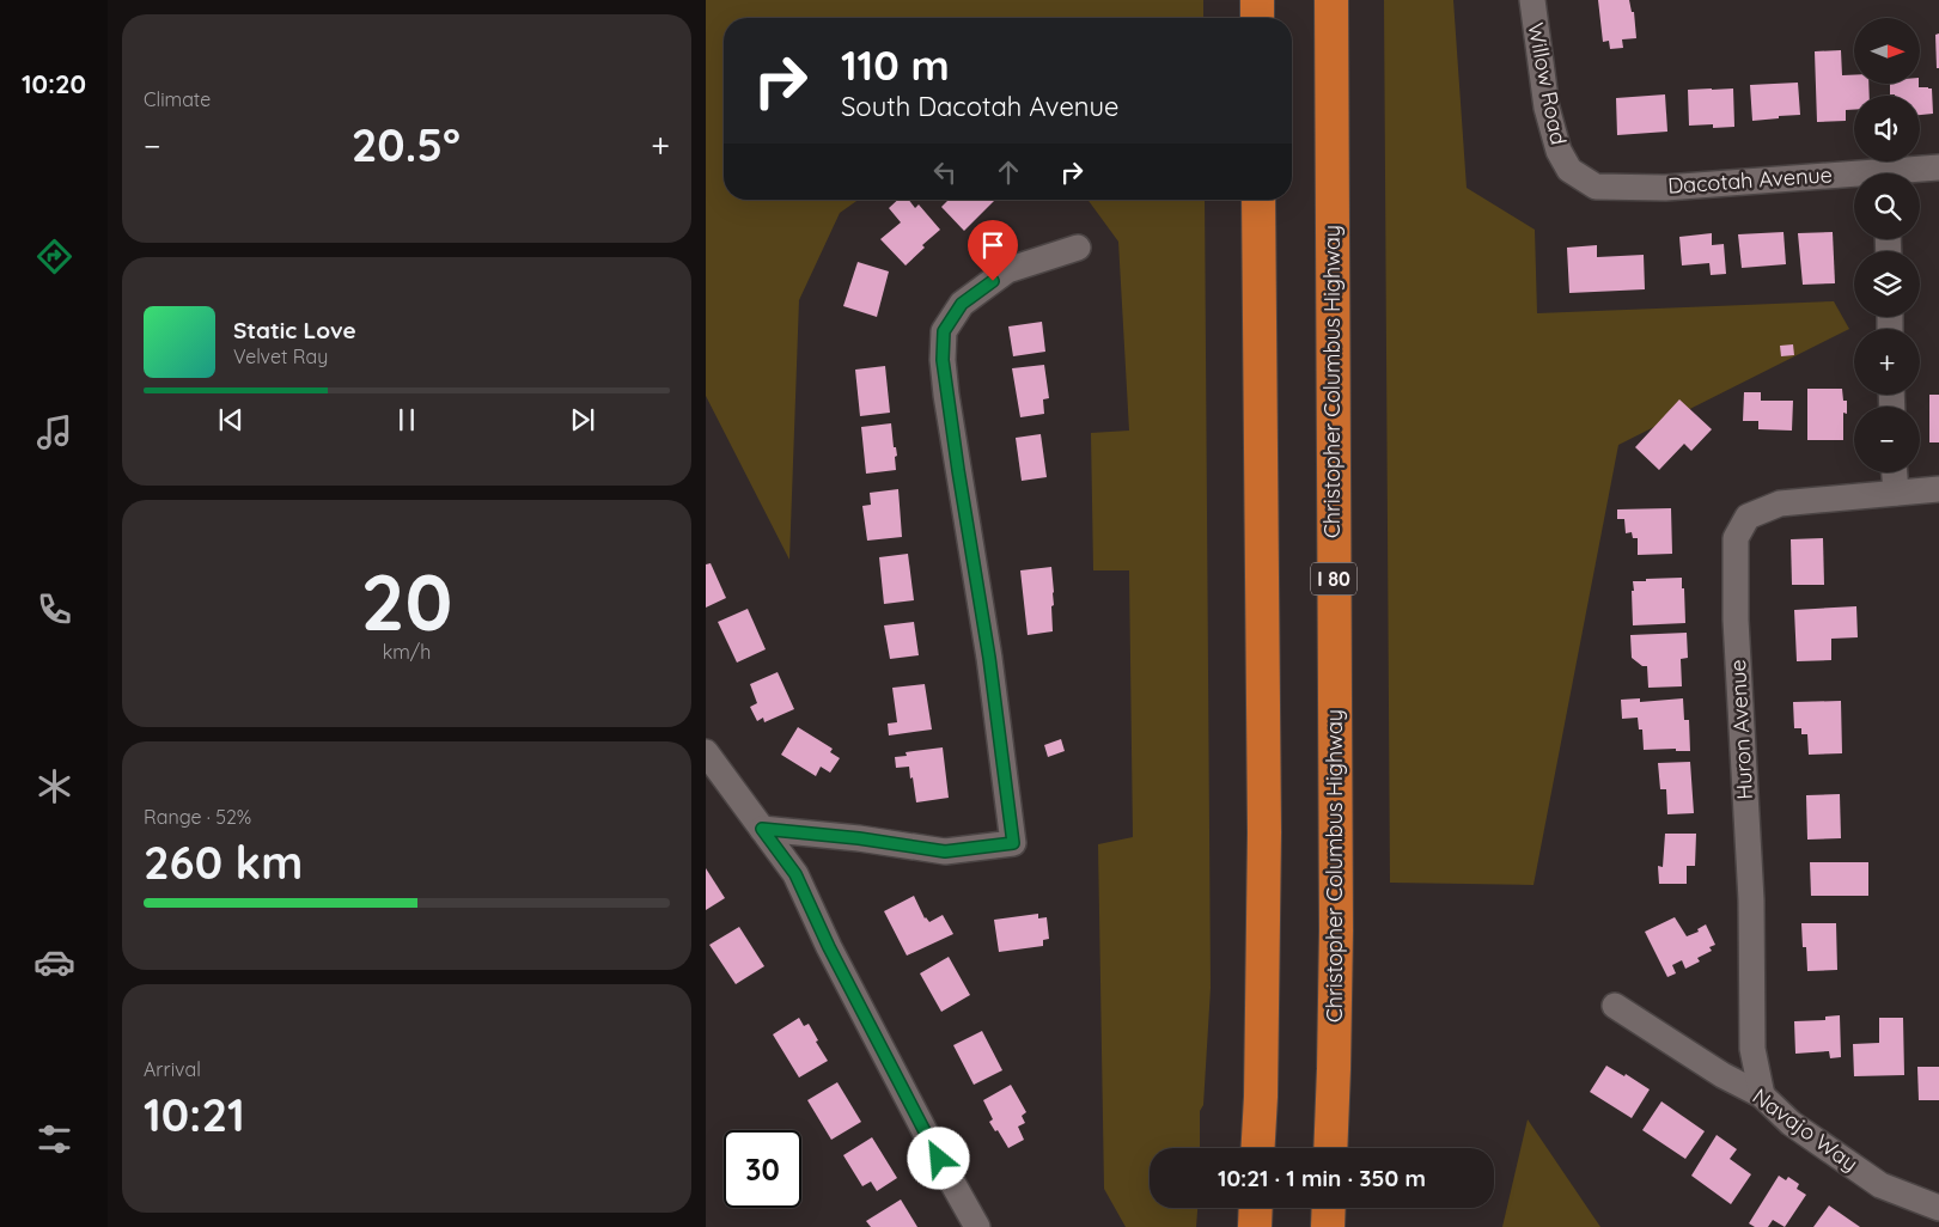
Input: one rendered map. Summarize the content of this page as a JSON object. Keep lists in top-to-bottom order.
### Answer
{
  "streets": {
    "highway": ["Christopher Columbus Highway", "I 80"],
    "street": [
      "Willow Road",
      "Dacotah Avenue",
      "Huron Avenue",
      "Navajo Way"
    ]
  },
  "crossings": [
    ["Willow Road", "Dacotah Avenue"],
    ["Huron Avenue", "Navajo Way"]
  ],
  "north": "right",
  "page": {
    "tabs": "10:20",
    "tile": [
      "Climate",
      ["20", "km/h"],
      ["Range · 52%", "260 km"],
      ["Arrival", "10:21"]
    ],
    "map_buttons": ["+", "−"],
    "turn": ["110 m", "South Dacotah Avenue"],
    "heat": ["−", "20.5°", "+"],
    "song": ["Static Love", "Velvet Ray"],
    "limit": "30",
    "trip": "10:21 · 1 min · 350 m"
  }
}
